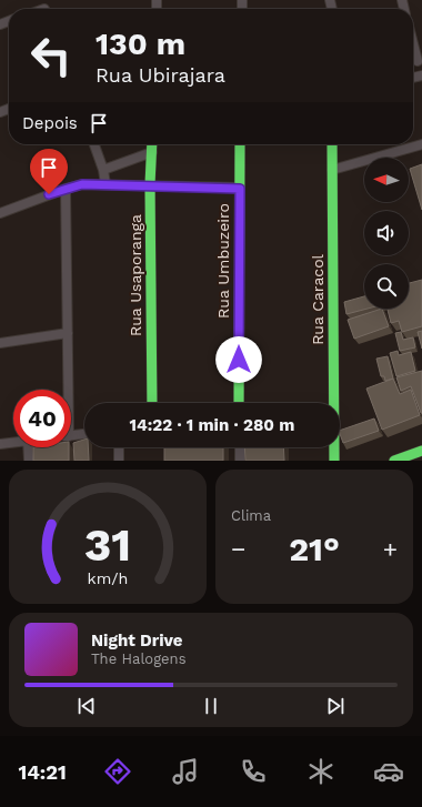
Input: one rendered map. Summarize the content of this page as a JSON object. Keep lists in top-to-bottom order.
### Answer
{
  "streets": {
    "street": ["Rua Umbuzeiro", "Rua Usaporanga", "Rua Caracol"]
  },
  "north": "left",
  "page": {
    "turn": ["130 m", "Rua Ubirajara"],
    "then": "Depois",
    "limit": "40",
    "trip": "14:22 · 1 min · 280 m",
    "tile": "Clima",
    "heat": ["−", "21°", "+"],
    "song": ["Night Drive", "The Halogens"],
    "tabs": "14:21",
    "gauge": ["31", "km/h"]
  }
}
